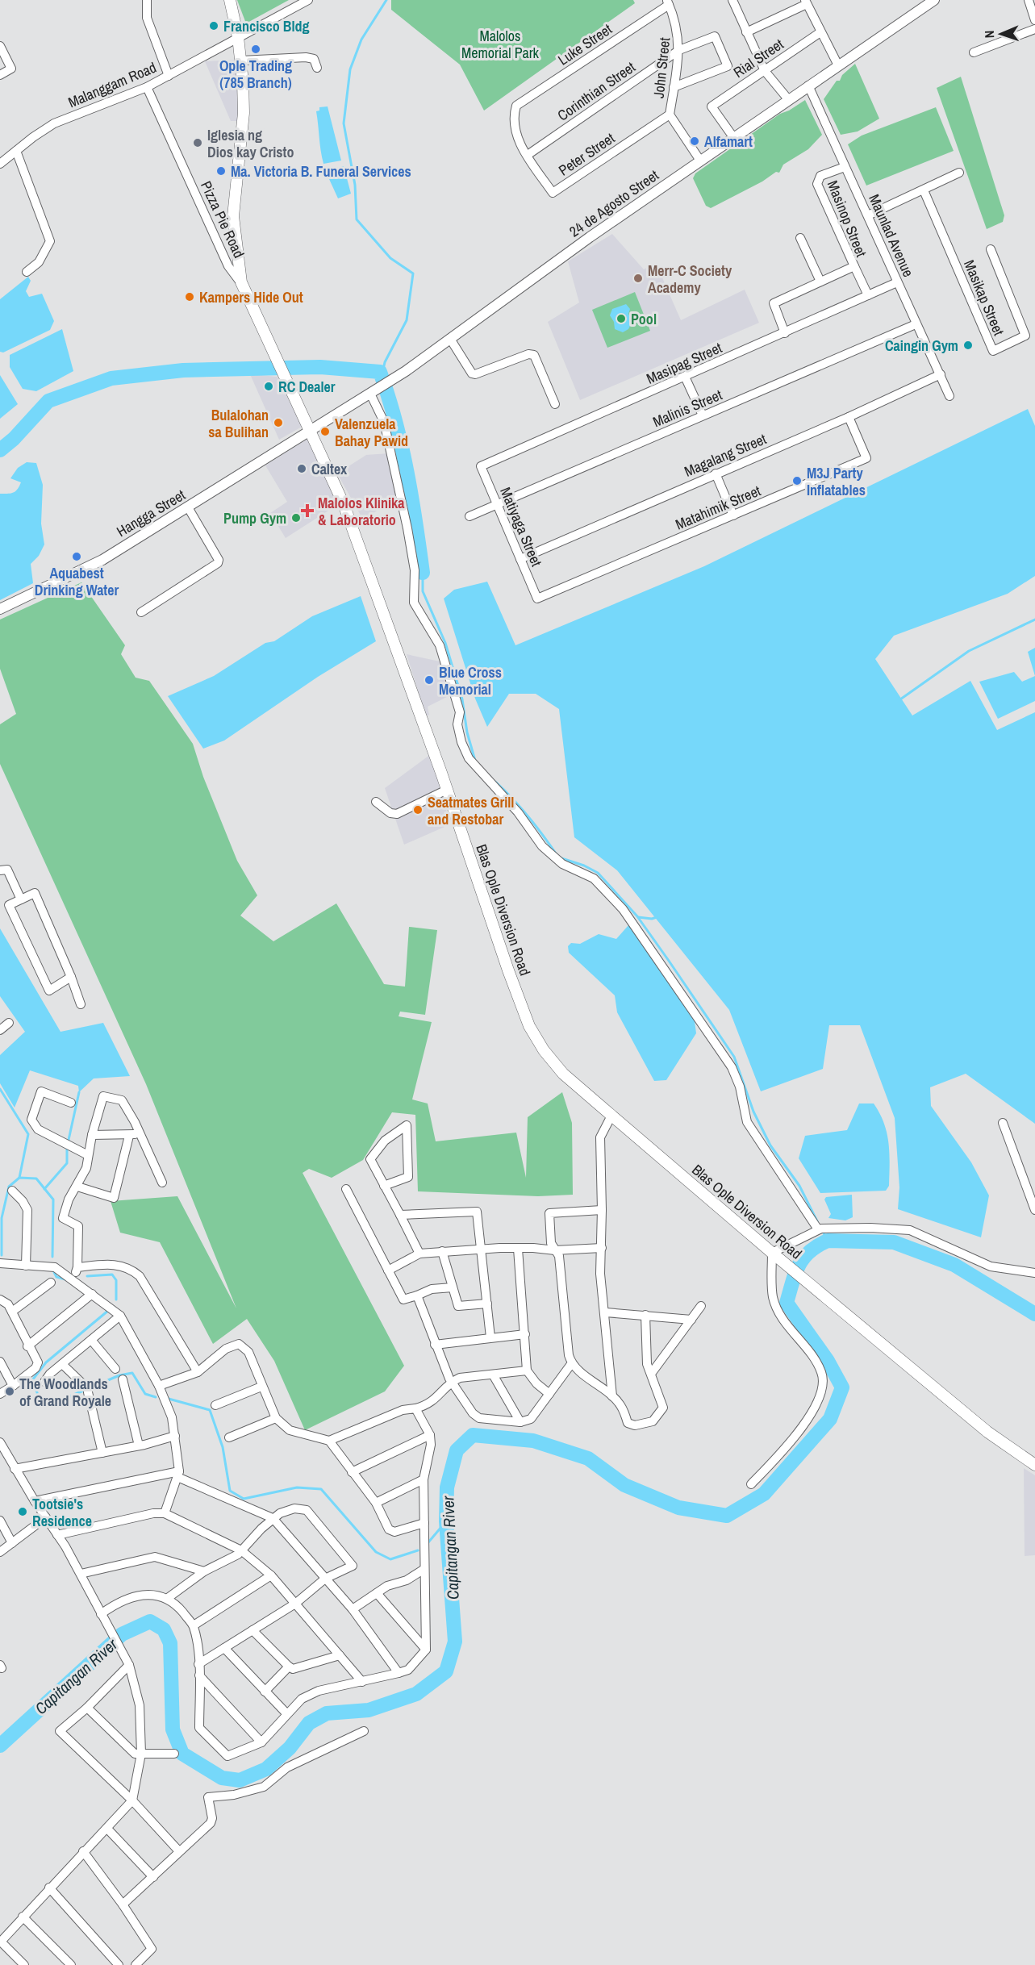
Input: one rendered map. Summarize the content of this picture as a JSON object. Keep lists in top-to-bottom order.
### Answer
{
  "streets": {
    "main road": ["Blas Ople Diversion Road"],
    "street": [
      "Luke Street",
      "Rial Street",
      "John Street",
      "Malanggam Road",
      "Corinthian Street",
      "Peter Street",
      "24 de Agosto Street",
      "Masinop Street",
      "Pizza Pie Road",
      "Maunlad Avenue",
      "Masikap Street",
      "Masipag Street",
      "Malinis Street",
      "Magalang Street",
      "Matahimik Street",
      "Hangga Street",
      "Matiyaga Street"
    ]
  },
  "crossings": [
    ["Luke Street", "John Street"],
    ["Luke Street", "Peter Street"],
    ["Rial Street", "24 de Agosto Street"],
    ["John Street", "Corinthian Street"],
    ["John Street", "Peter Street"],
    ["John Street", "24 de Agosto Street"],
    ["Malanggam Road", "Pizza Pie Road"],
    ["Malanggam Road", "Blas Ople Diversion Road"],
    ["Corinthian Street", "Peter Street"],
    ["24 de Agosto Street", "Maunlad Avenue"],
    ["24 de Agosto Street", "Hangga Street"],
    ["24 de Agosto Street", "Blas Ople Diversion Road"],
    ["Masinop Street", "Maunlad Avenue"],
    ["Masinop Street", "Masipag Street"],
    ["Pizza Pie Road", "Blas Ople Diversion Road"],
    ["Maunlad Avenue", "Masipag Street"],
    ["Maunlad Avenue", "Malinis Street"],
    ["Maunlad Avenue", "Magalang Street"],
    ["Masipag Street", "Matiyaga Street"],
    ["Malinis Street", "Matiyaga Street"],
    ["Magalang Street", "Matahimik Street"],
    ["Magalang Street", "Matiyaga Street"],
    ["Matahimik Street", "Matiyaga Street"],
    ["Hangga Street", "Blas Ople Diversion Road"]
  ],
  "water": ["Capitangan River"],
  "parks": ["Malolos Memorial Park"],
  "places": {
    "other": [
      "Francisco Bldg",
      "Ople Trading (785 Branch)",
      "Alfamart",
      "Iglesia ng Dios kay Cristo",
      "Ma. Victoria B. Funeral Services",
      "Merr-C Society Academy",
      "Kampers Hide Out",
      "Pool",
      "Caingin Gym",
      "RC Dealer",
      "Bulalohan sa Bulihan",
      "Valenzuela Bahay Pawid",
      "Caltex",
      "M3J Party Inflatables",
      "Pump Gym",
      "Aquabest Drinking Water",
      "Blue Cross Memorial",
      "Seatmates Grill and Restobar",
      "The Woodlands of Grand Royale",
      "Tootsie's Residence"
    ],
    "health": ["Malolos Klinika & Laboratorio"]
  },
  "north": "left"
}
